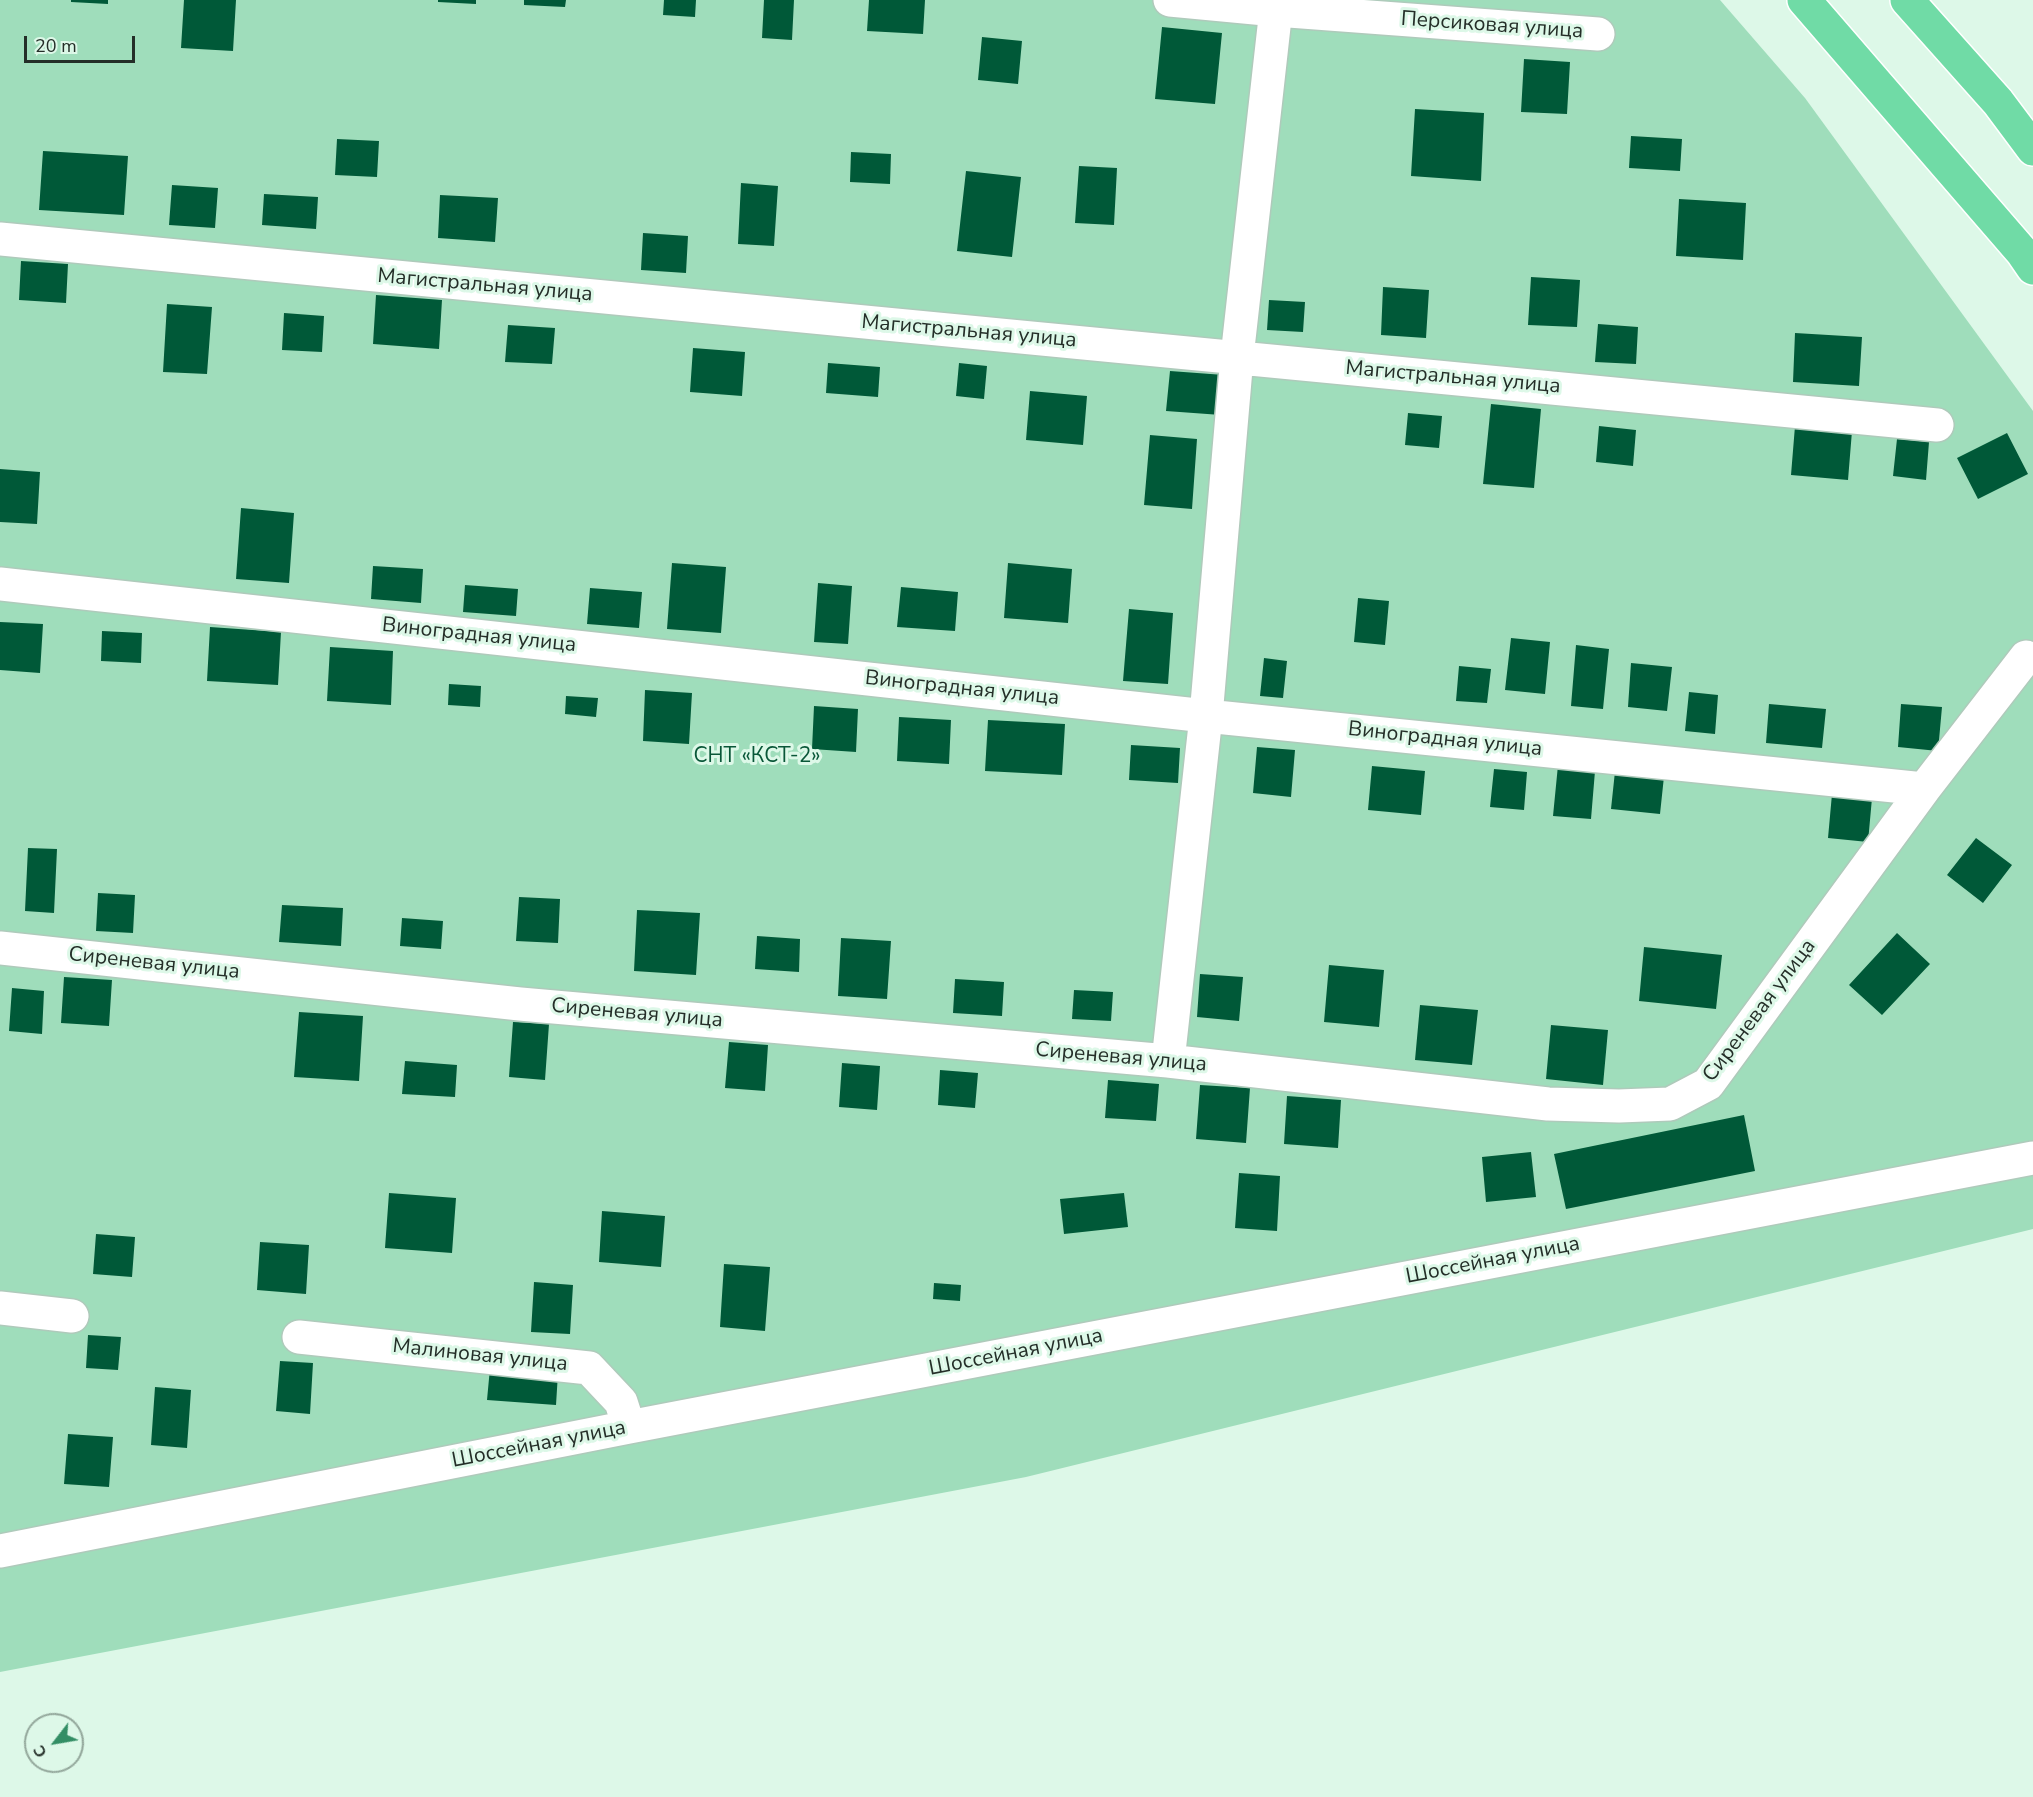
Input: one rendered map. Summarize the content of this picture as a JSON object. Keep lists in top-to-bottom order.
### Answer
{
  "streets": {
    "street": [
      "Персиковая улица",
      "Магистральная улица",
      "Виноградная улица",
      "Сиреневая улица",
      "Шоссейная улица",
      "Малиновая улица"
    ]
  },
  "crossings": [
    ["Виноградная улица", "Сиреневая улица"],
    ["Шоссейная улица", "Малиновая улица"]
  ],
  "parks": ["СНТ «КСТ-2»"],
  "scale_bar": "20 m",
  "north": "bottom left"
}
